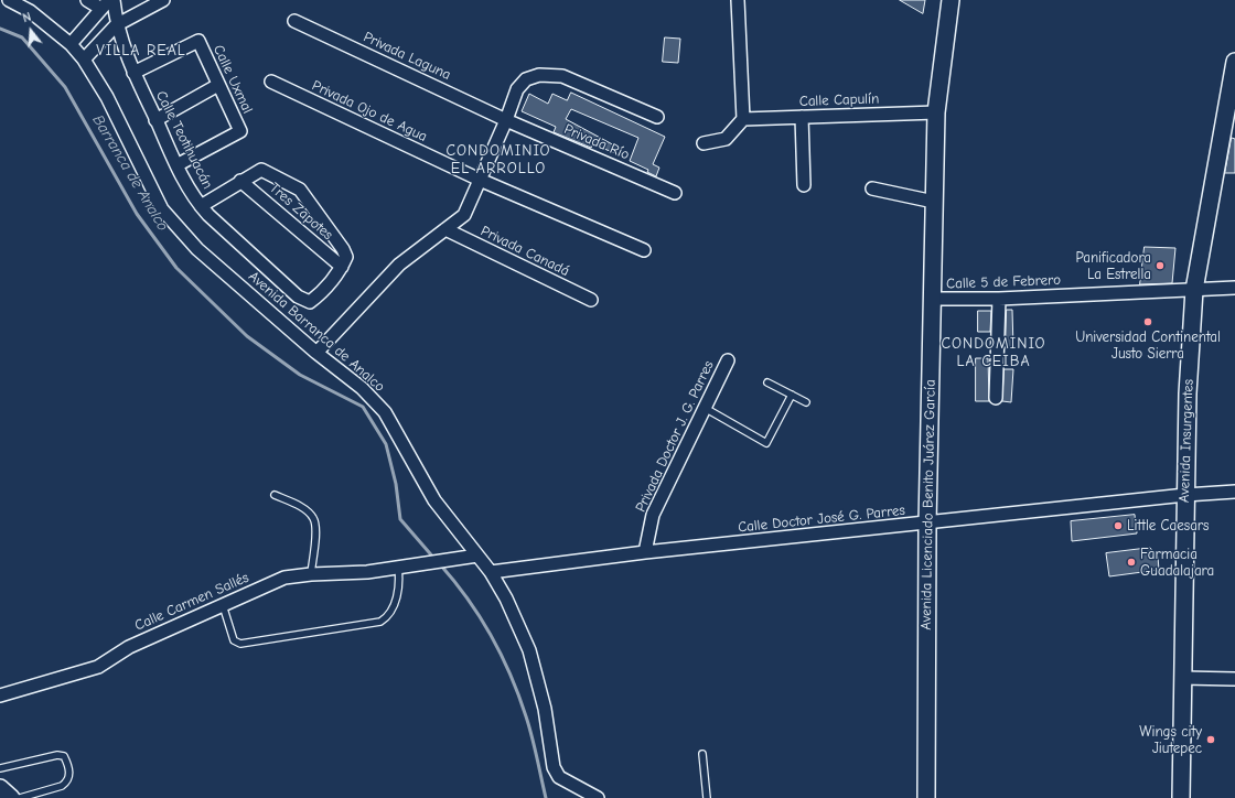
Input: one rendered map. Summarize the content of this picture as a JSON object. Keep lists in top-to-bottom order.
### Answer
{
  "streets": {
    "main road": ["Avenida Insurgentes", "Avenida Licenciado Benito Juárez García"],
    "street": [
      "Privada Laguna",
      "Calle Uxmal",
      "Calle Capulín",
      "Privada Ojo de Agua",
      "Calle Teotihuacán",
      "Privada Río",
      "Tres Zapotes",
      "Privada Canadá",
      "Calle 5 de Febrero",
      "Avenida Barranca de Analco",
      "Privada Doctor J. G. Parres",
      "Calle Doctor José G. Parres",
      "Calle Carmen Sallés"
    ]
  },
  "crossings": [
    ["Privada Laguna", "Privada Río"],
    ["Calle Uxmal", "Calle Teotihuacán"],
    ["Calle Capulín", "Avenida Licenciado Benito Juárez García"],
    ["Calle Teotihuacán", "Tres Zapotes"],
    ["Calle 5 de Febrero", "Avenida Insurgentes"],
    ["Calle 5 de Febrero", "Avenida Licenciado Benito Juárez García"],
    ["Avenida Barranca de Analco", "Calle Doctor José G. Parres"],
    ["Avenida Barranca de Analco", "Calle Carmen Sallés"],
    ["Privada Doctor J. G. Parres", "Calle Doctor José G. Parres"],
    ["Avenida Insurgentes", "Calle Doctor José G. Parres"],
    ["Avenida Licenciado Benito Juárez García", "Calle Doctor José G. Parres"]
  ],
  "districts": ["VILLA REAL", "CONDOMINIO EL ARROLLO", "CONDOMINIO LA CEIBA"],
  "water": ["Barranca de Analco"],
  "places": [
    "Panificadora La Estrella",
    "Universidad Continental Justo Sierra",
    "Little Caesars",
    "Farmacia Guadalajara",
    "Wings city Jiutepec"
  ],
  "north": "top"
}
